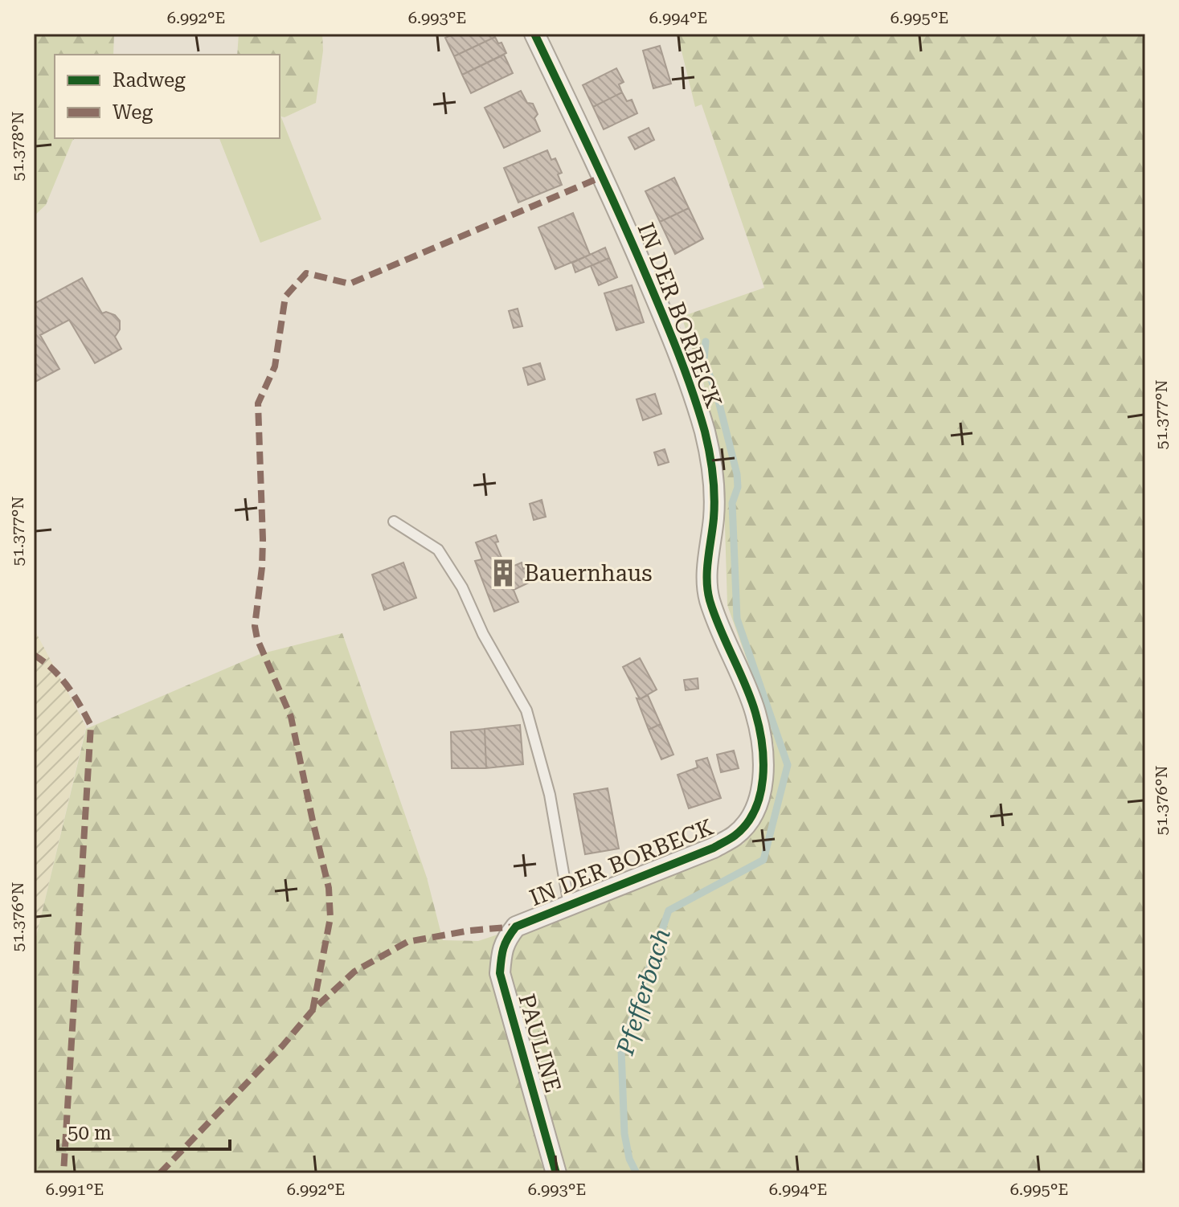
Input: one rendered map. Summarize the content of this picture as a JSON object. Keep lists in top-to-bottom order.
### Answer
{
  "streets": {
    "street": ["IN DER BORBECK", "PAULINE"]
  },
  "crossings": [
    ["IN DER BORBECK", "PAULINE"]
  ],
  "water": ["Pfefferbach"],
  "places": {
    "building": ["Bauernhaus"]
  },
  "legend": ["Radweg", "Weg"],
  "scale_bar": "50 m",
  "coordinates": [
    "6.992°E",
    "6.993°E",
    "6.994°E",
    "6.995°E",
    "51.378°N",
    "51.377°N",
    "51.376°N",
    "6.991°E"
  ]
}
